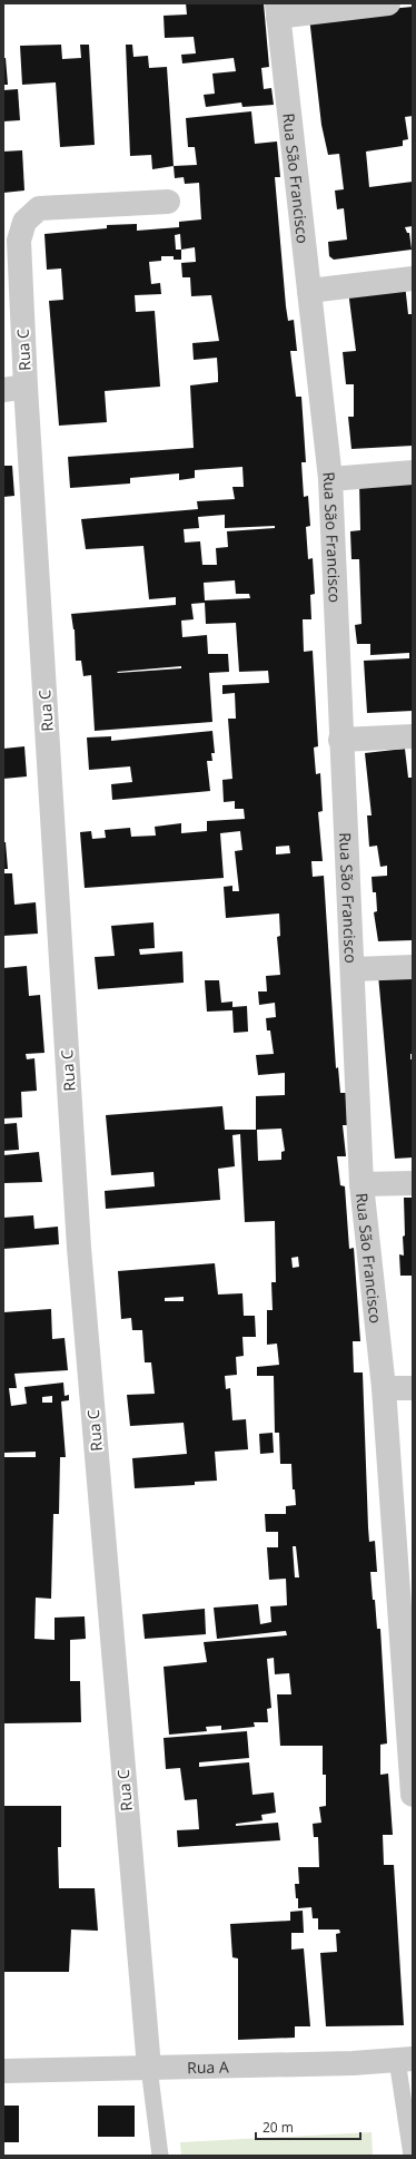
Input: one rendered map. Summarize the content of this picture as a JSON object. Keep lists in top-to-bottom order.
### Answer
{
  "streets": {
    "street": ["Rua São Francisco", "Rua C", "Rua A"]
  },
  "crossings": [
    ["Rua C", "Rua A"]
  ],
  "scale_bar": "20 m"
}
